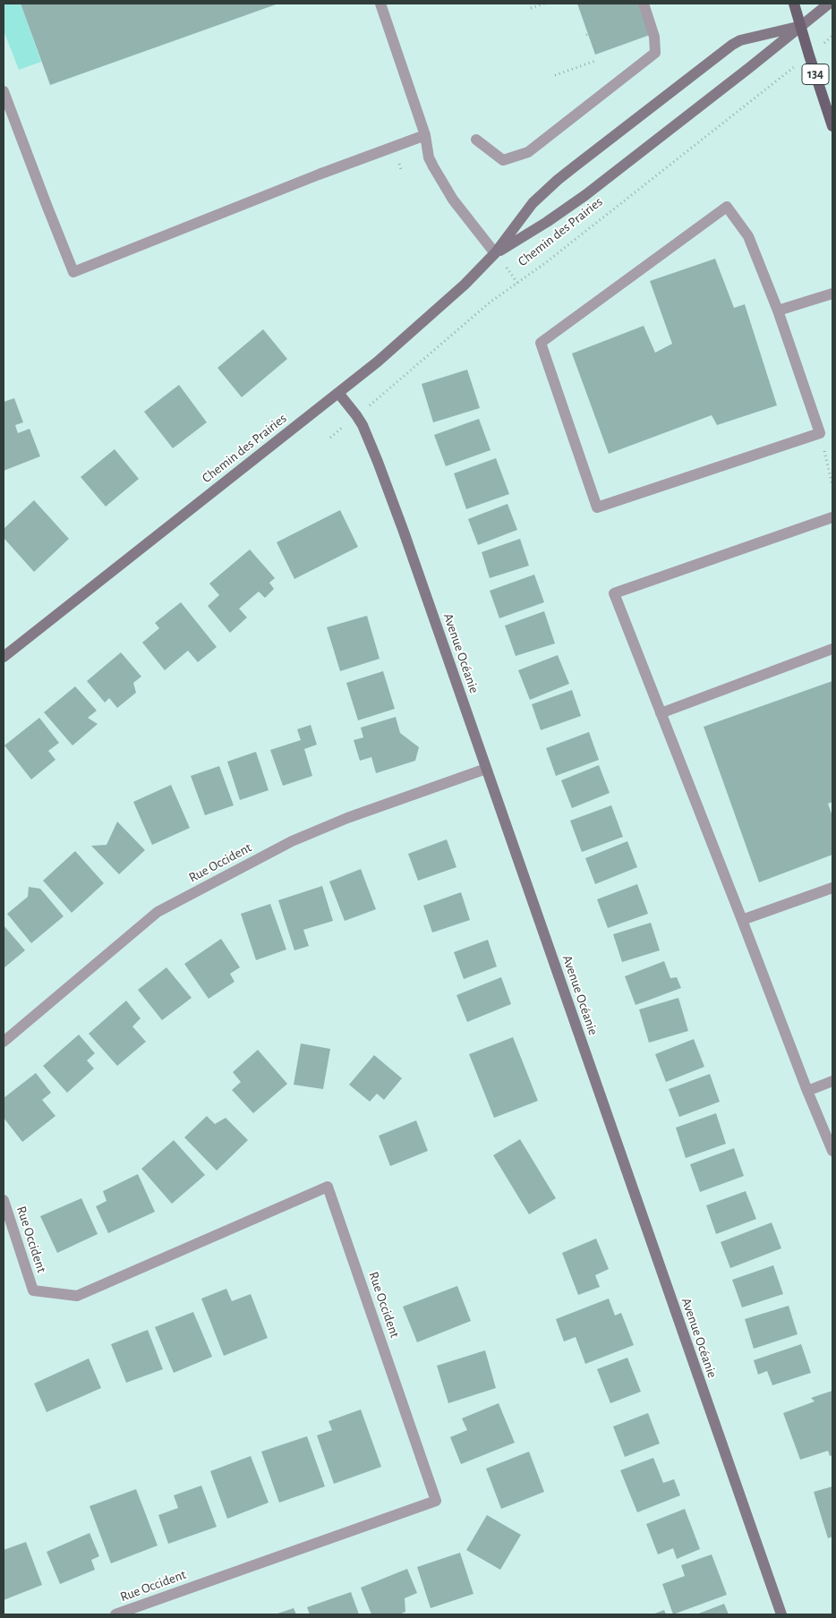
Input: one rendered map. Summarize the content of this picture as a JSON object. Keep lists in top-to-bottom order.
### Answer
{
  "streets": {
    "main road": ["134"],
    "street": ["Chemin des Prairies", "Avenue Océanie", "Rue Occident"]
  },
  "crossings": [
    ["134", "Chemin des Prairies"],
    ["Chemin des Prairies", "Avenue Océanie"],
    ["Avenue Océanie", "Rue Occident"]
  ]
}
